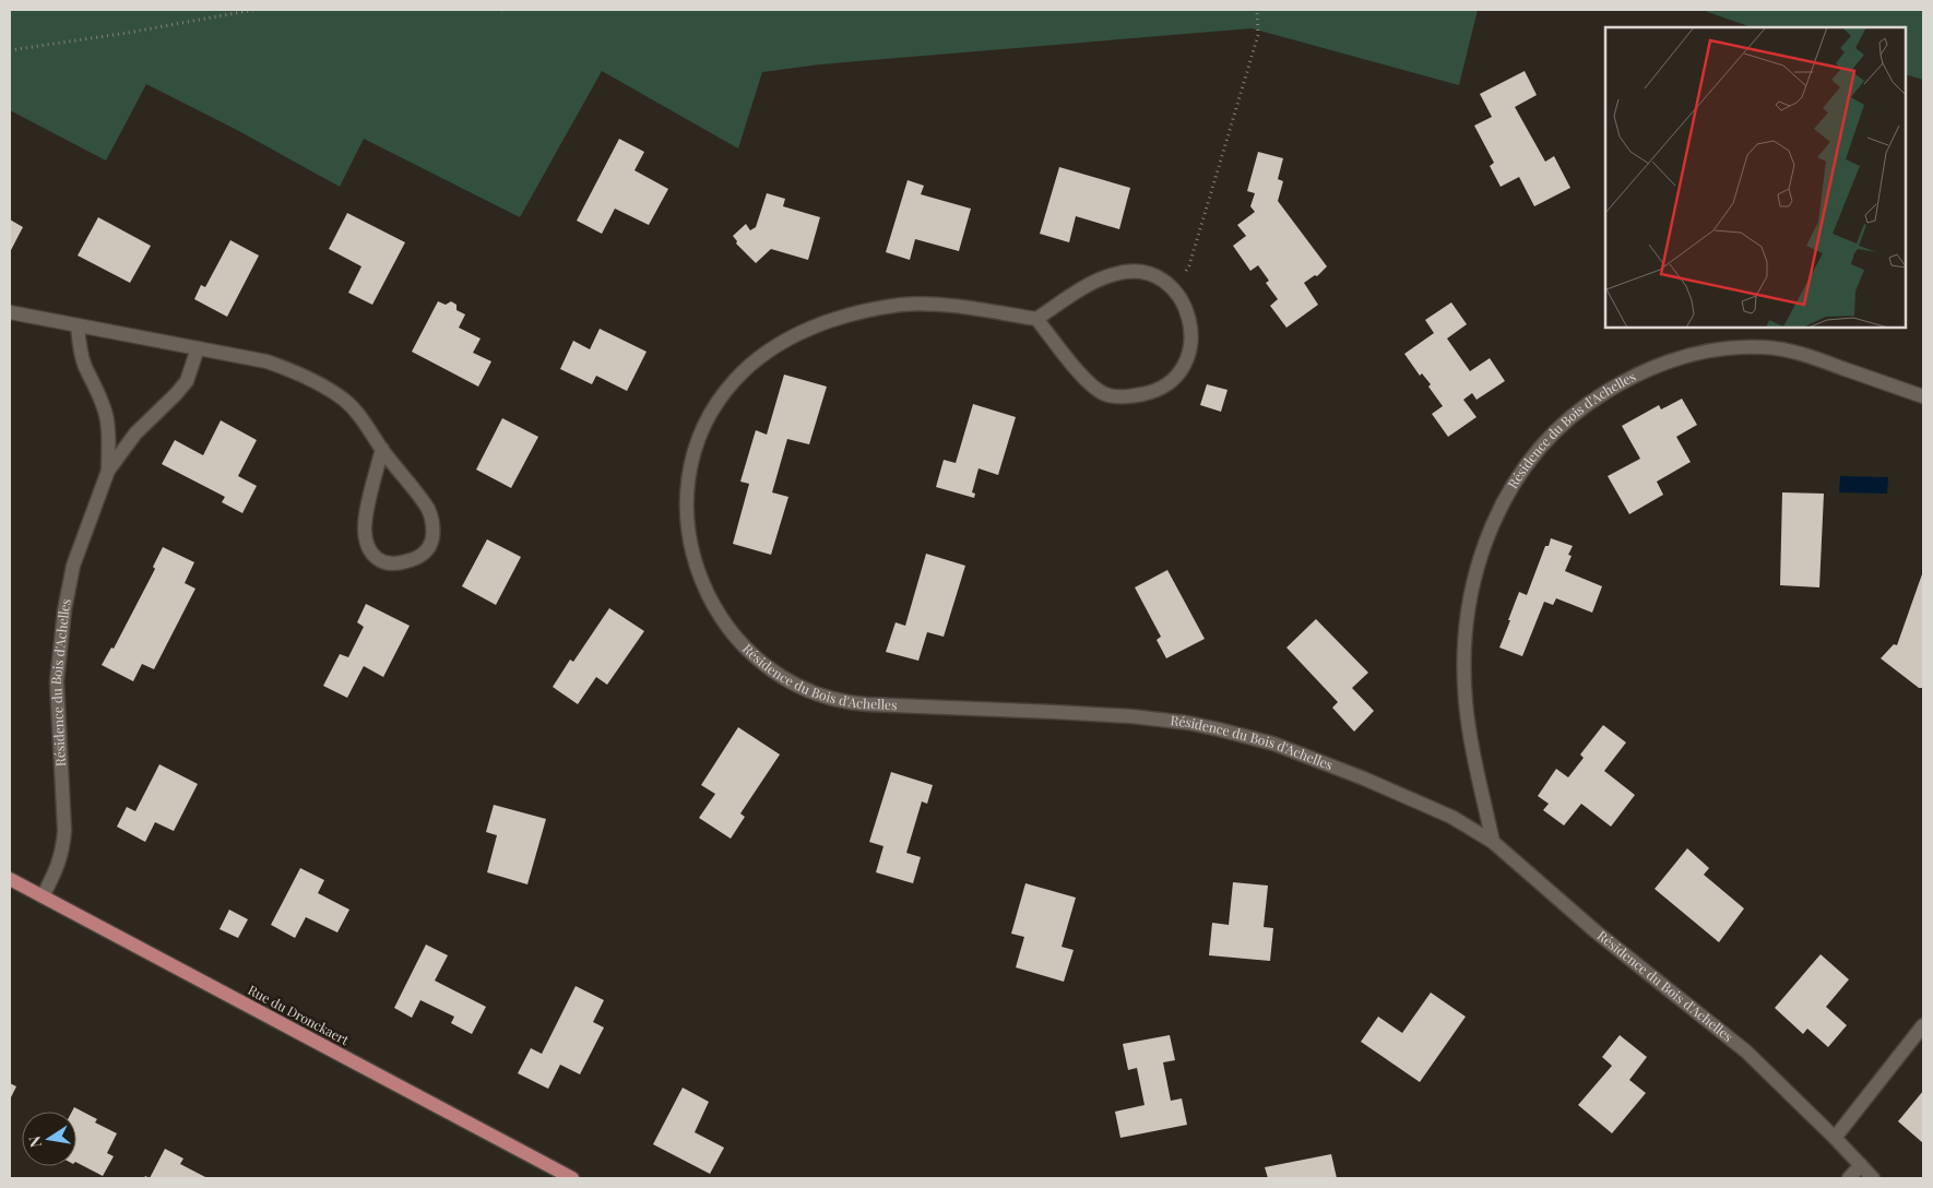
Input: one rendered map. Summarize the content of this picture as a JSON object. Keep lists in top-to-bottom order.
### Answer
{
  "streets": {
    "main road": ["Rue du Dronckaert"],
    "street": ["Résidence du Bois d'Achelles"]
  },
  "crossings": [
    ["Résidence du Bois d'Achelles", "Rue du Dronckaert"]
  ],
  "north": "left"
}
